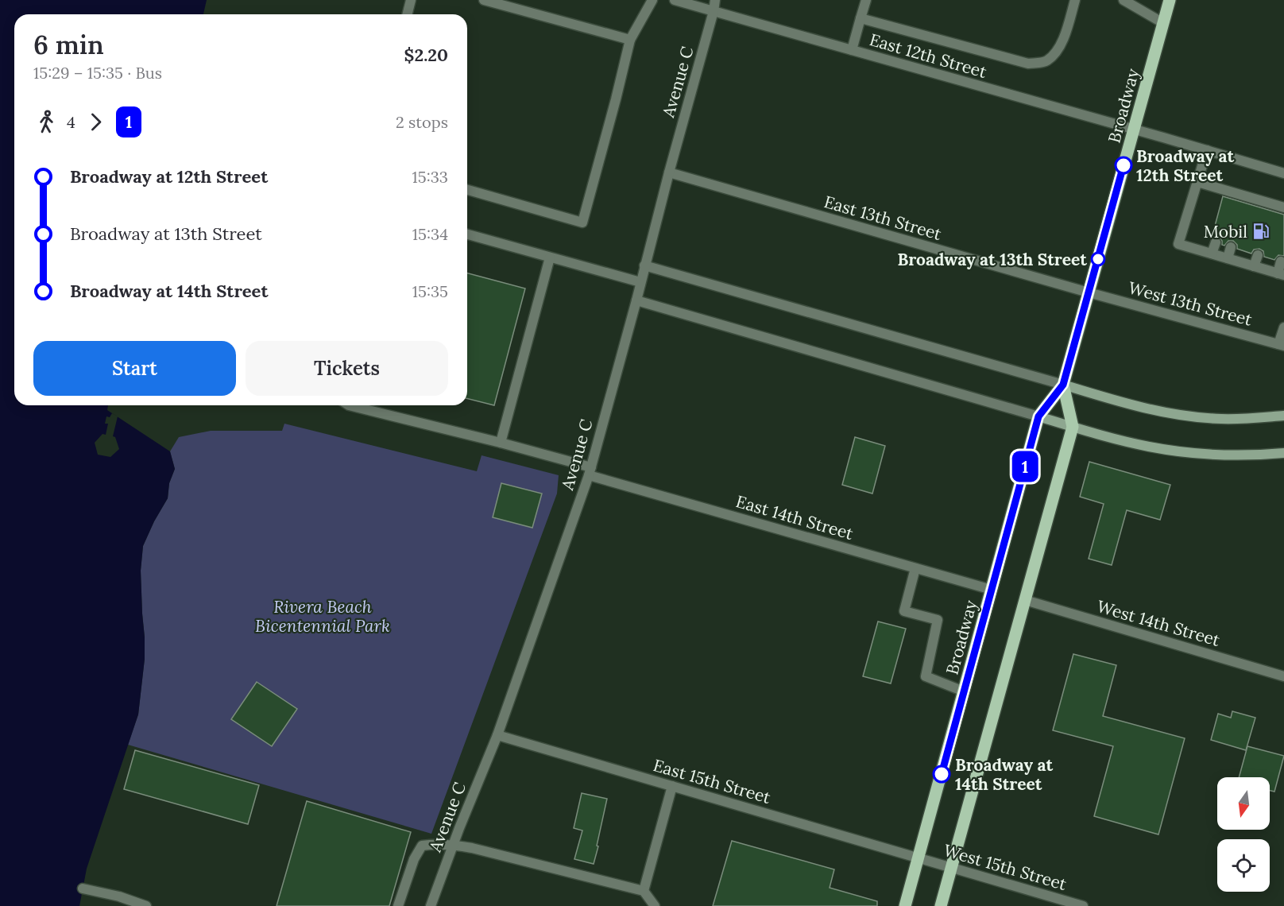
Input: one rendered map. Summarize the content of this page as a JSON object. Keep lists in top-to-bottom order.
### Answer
{
  "streets": {
    "main road": ["Broadway"],
    "street": [
      "East 12th Street",
      "Avenue C",
      "East 13th Street",
      "West 13th Street",
      "East 14th Street",
      "West 14th Street",
      "East 15th Street",
      "West 15th Street"
    ]
  },
  "crossings": [
    ["East 12th Street", "Avenue C"],
    ["East 12th Street", "Broadway"],
    ["Avenue C", "East 13th Street"],
    ["Avenue C", "East 14th Street"],
    ["Avenue C", "East 15th Street"],
    ["Broadway", "East 13th Street"],
    ["Broadway", "West 13th Street"],
    ["Broadway", "East 14th Street"],
    ["Broadway", "West 14th Street"],
    ["Broadway", "East 15th Street"],
    ["Broadway", "West 15th Street"],
    ["East 13th Street", "West 13th Street"],
    ["East 15th Street", "West 15th Street"]
  ],
  "parks": ["Rivera Beach Bicentennial Park"],
  "places": {
    "other": ["Broadway at 12th Street", "Broadway at 13th Street", "Broadway at 14th Street"],
    "fuel station": ["Mobil"]
  },
  "lines": ["bus line 1"],
  "north": "bottom",
  "page": {
    "on_map": "1",
    "heading": ["6 min", "15:29 – 15:35 · Bus", "$2.20"],
    "legs": ["4", "1", "2 stops"],
    "list": [
      {
        "name": "Broadway at 12th Street",
        "value": "15:33"
      },
      {
        "name": "Broadway at 13th Street",
        "value": "15:34"
      },
      {
        "name": "Broadway at 14th Street",
        "value": "15:35"
      }
    ],
    "buttons": ["Start", "Tickets"]
  }
}
